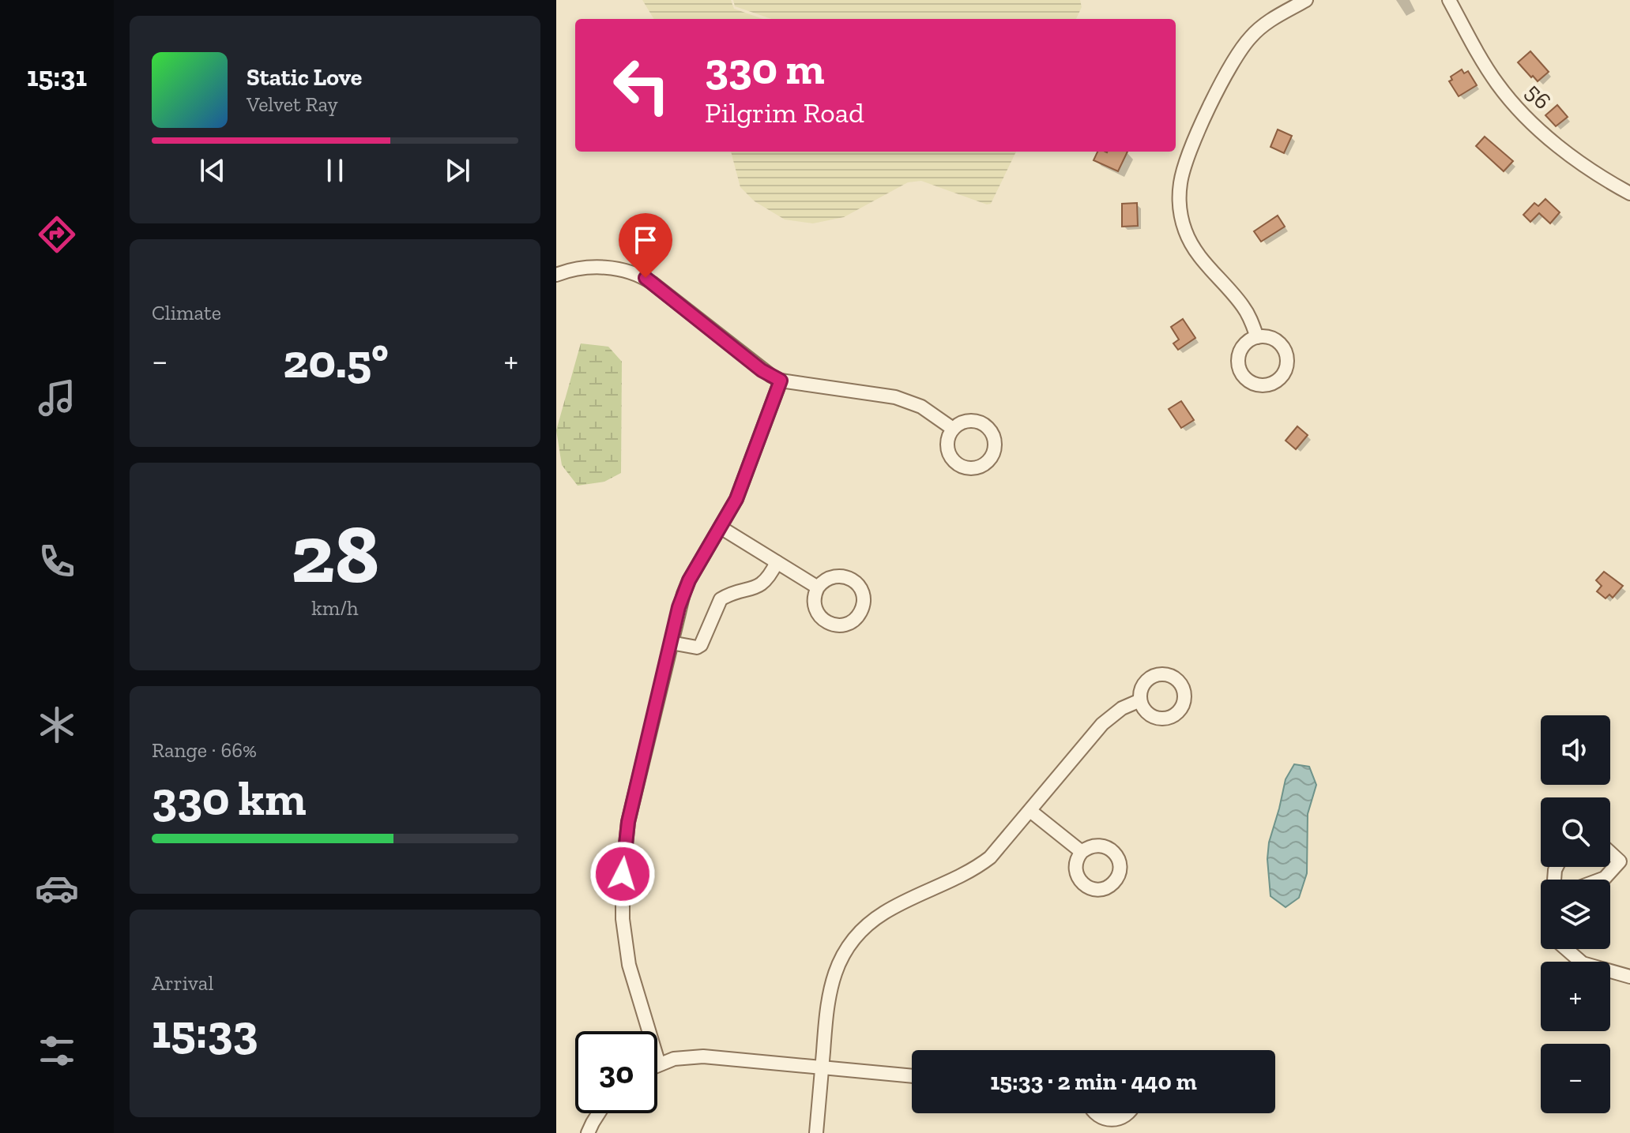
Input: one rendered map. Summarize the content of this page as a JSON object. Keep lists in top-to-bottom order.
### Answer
{
  "streets": {
    "street": ["56"]
  },
  "page": {
    "tabs": "15:31",
    "turn": ["330 m", "Pilgrim Road"],
    "song": ["Static Love", "Velvet Ray"],
    "tile": [
      "Climate",
      ["28", "km/h"],
      ["Range · 66%", "330 km"],
      ["Arrival", "15:33"]
    ],
    "heat": ["−", "20.5°", "+"],
    "map_buttons": ["+", "−"],
    "limit": "30",
    "trip": "15:33 · 2 min · 440 m"
  }
}
